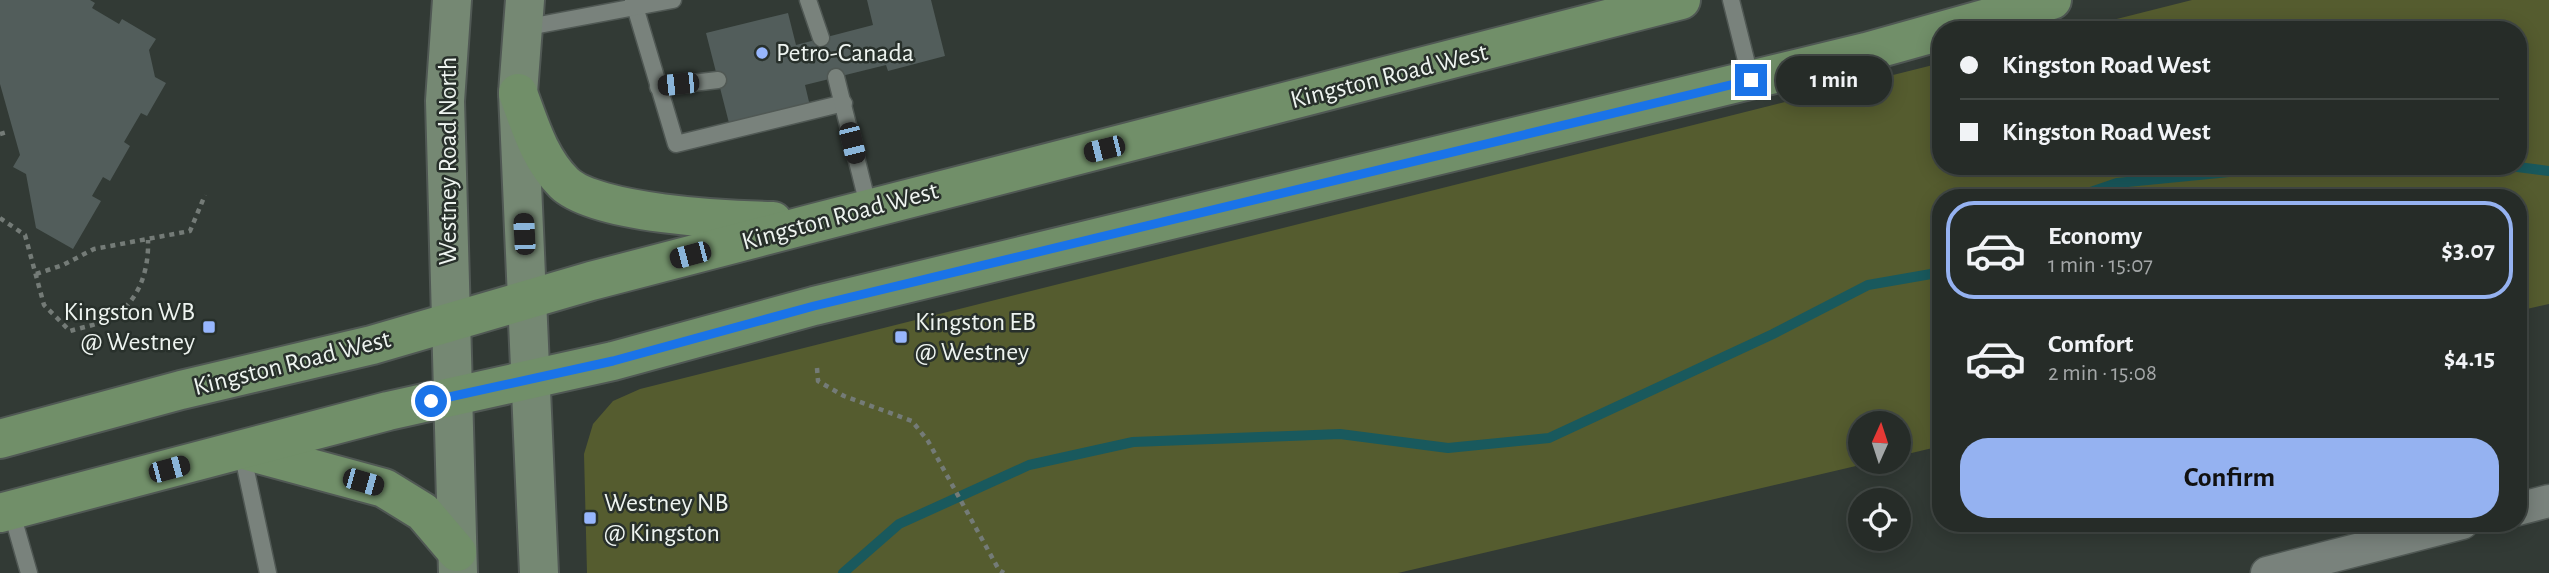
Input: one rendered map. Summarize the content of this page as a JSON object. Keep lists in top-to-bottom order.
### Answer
{
  "streets": {
    "main road": ["Kingston Road West", "Westney Road North"]
  },
  "crossings": [
    ["Kingston Road West", "Westney Road North"]
  ],
  "places": {
    "other": ["Petro-Canada"],
    "transit": ["Kingston WB @ Westney", "Kingston EB @ Westney", "Westney NB @ Kingston"]
  },
  "north": "top",
  "page": {
    "banner": ["Kingston Road West", "Kingston Road West"],
    "bubble": "1 min",
    "list": [
      {
        "name": "Economy",
        "note": "1 min · 15:07",
        "value": "$3.07"
      },
      {
        "name": "Comfort",
        "note": "2 min · 15:08",
        "value": "$4.15"
      }
    ],
    "buttons": "Confirm"
  }
}
